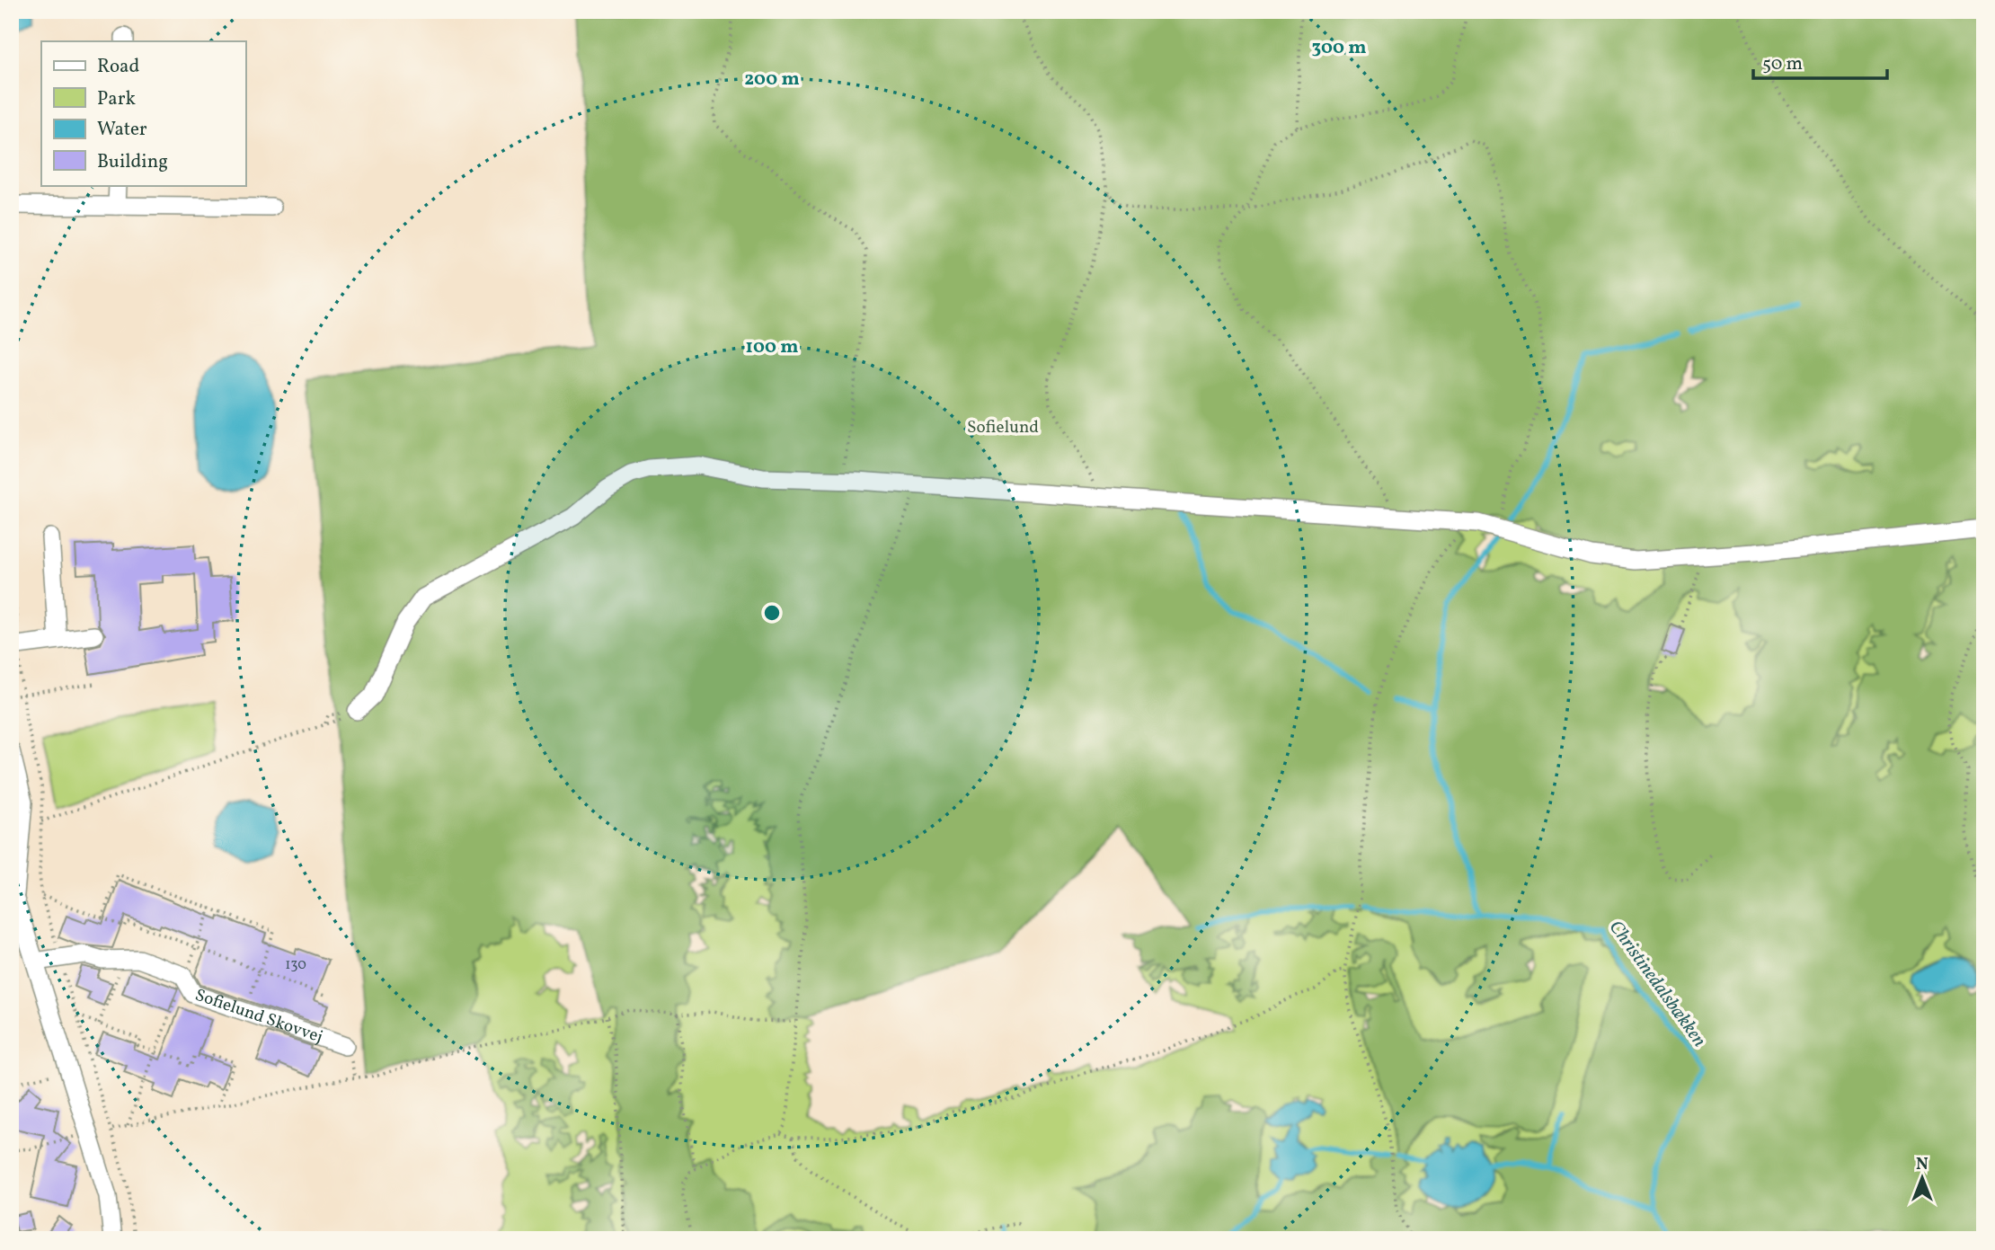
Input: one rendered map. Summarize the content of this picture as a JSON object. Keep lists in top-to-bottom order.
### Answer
{
  "streets": {
    "street": ["Sofielund Skovvej"]
  },
  "water": ["Christinedalsbækken"],
  "parks": ["Sofielund"],
  "house_numbers": ["130"],
  "legend": [
    "Road",
    "Park",
    "Water",
    "Building"
  ],
  "scale_bar": "50 m",
  "north": "top",
  "rings": ["300 m", "200 m", "100 m"]
}
